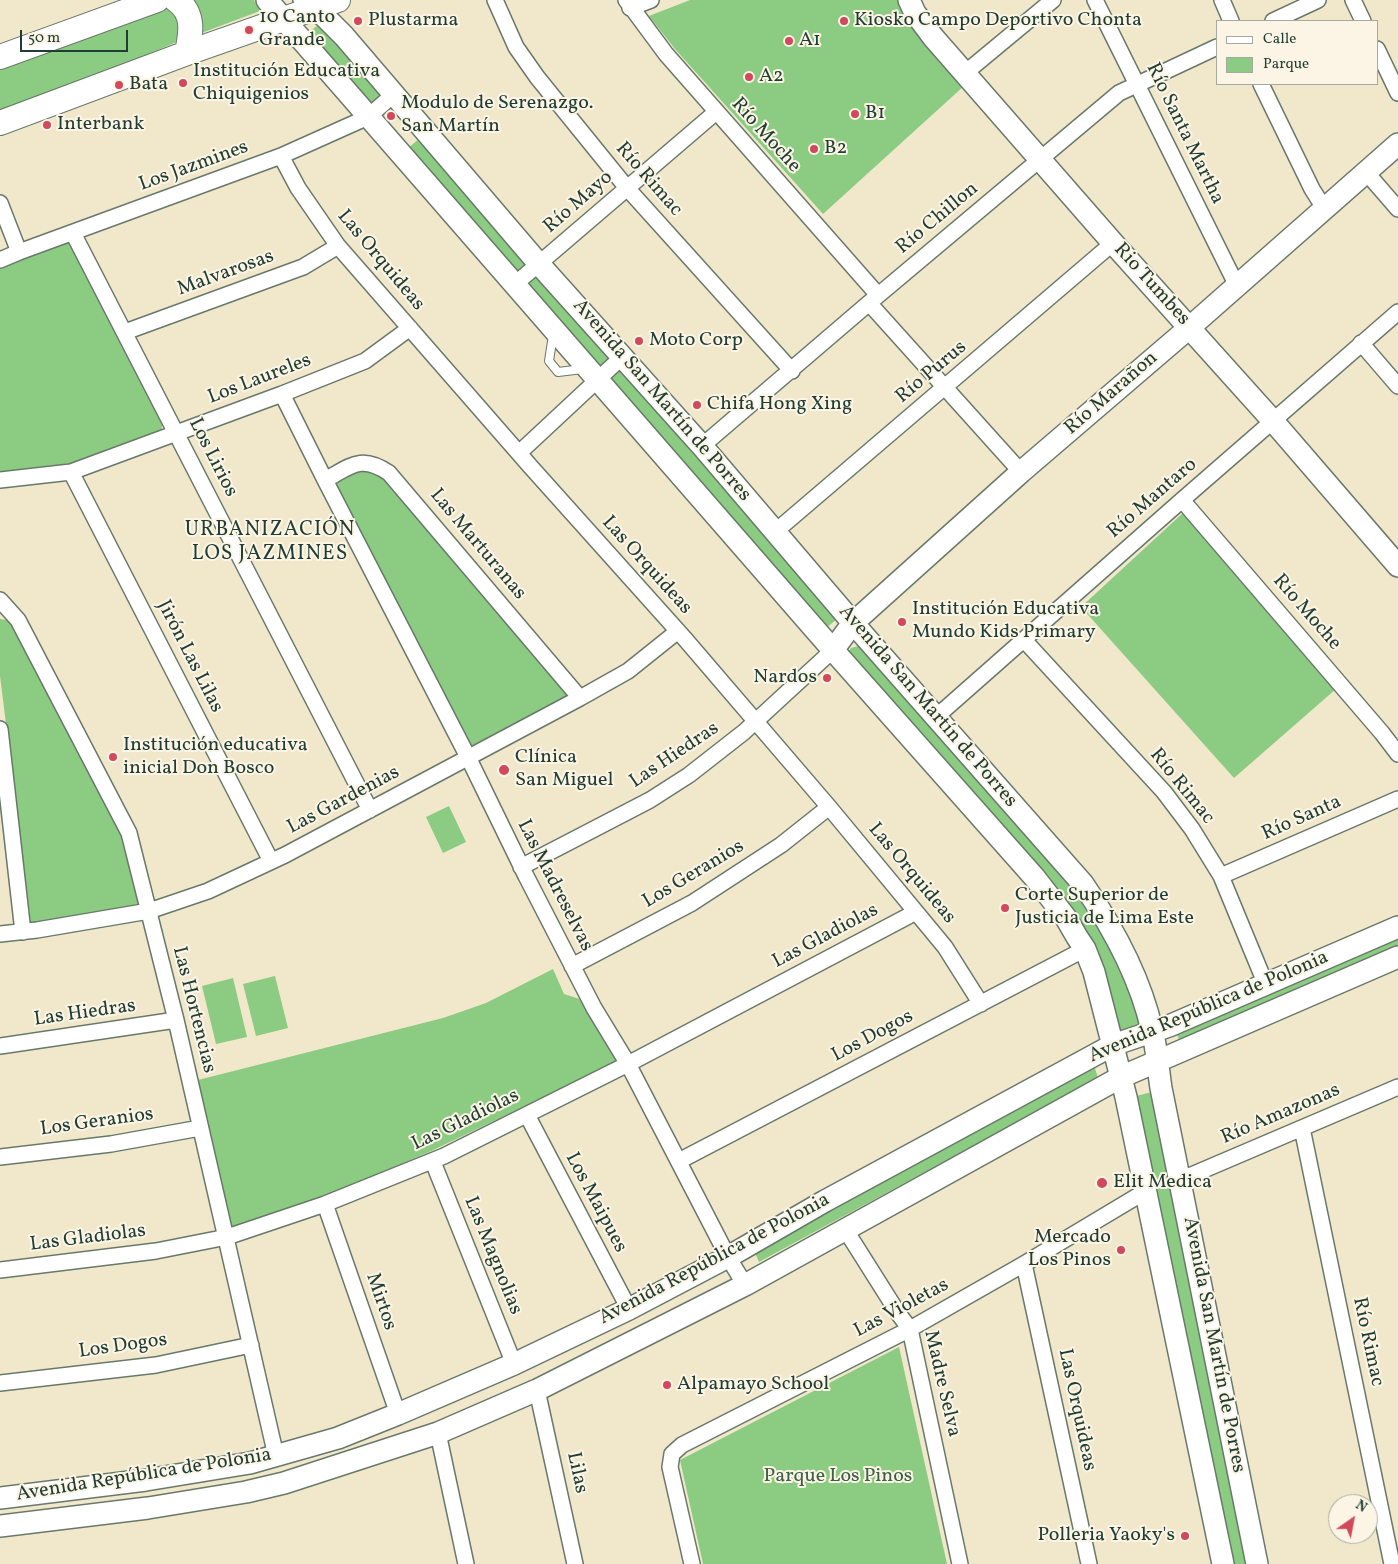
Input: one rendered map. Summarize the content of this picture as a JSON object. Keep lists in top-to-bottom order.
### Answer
{
  "streets": {
    "main road": [
      "Rio Tumbes",
      "Río Marañon",
      "Avenida San Martín de Porres",
      "Avenida República de Polonia"
    ],
    "street": [
      "Río Santa Martha",
      "Río Moche",
      "Los Jazmines",
      "Río Rimac",
      "Río Mayo",
      "Río Chillon",
      "Las Orquideas",
      "Malvarosas",
      "Río Purus",
      "Los Laureles",
      "Los Lirios",
      "Río Mantaro",
      "Las Marturanas",
      "Jirón Las Lilas",
      "Las Hiedras",
      "Las Gardenias",
      "Río Santa",
      "Los Geranios",
      "Las Madreselvas",
      "Las Gladiolas",
      "Las Hortencias",
      "Los Dogos",
      "Río Amazonas",
      "Los Maipues",
      "Las Magnolias",
      "Mirtos",
      "Las Violetas",
      "Madre Selva",
      "Lilas"
    ]
  },
  "crossings": [
    ["Río Santa Martha", "Río Chillon"],
    ["Río Santa Martha", "Río Marañon"],
    ["Río Moche", "Río Mayo"],
    ["Río Moche", "Río Chillon"],
    ["Río Moche", "Río Purus"],
    ["Río Moche", "Río Marañon"],
    ["Río Moche", "Río Mantaro"],
    ["Los Jazmines", "Las Orquideas"],
    ["Los Jazmines", "Avenida San Martín de Porres"],
    ["Los Jazmines", "Los Lirios"],
    ["Río Rimac", "Río Mayo"],
    ["Río Rimac", "Río Chillon"],
    ["Río Rimac", "Río Mantaro"],
    ["Río Rimac", "Río Santa"],
    ["Río Rimac", "Avenida República de Polonia"],
    ["Río Rimac", "Río Amazonas"],
    ["Río Mayo", "Avenida San Martín de Porres"],
    ["Río Chillon", "Rio Tumbes"],
    ["Río Chillon", "Avenida San Martín de Porres"],
    ["Las Orquideas", "Malvarosas"],
    ["Las Orquideas", "Los Laureles"],
    ["Las Orquideas", "Las Hiedras"],
    ["Las Orquideas", "Las Gardenias"],
    ["Las Orquideas", "Los Geranios"],
    ["Las Orquideas", "Las Gladiolas"],
    ["Las Orquideas", "Los Dogos"],
    ["Las Orquideas", "Las Violetas"],
    ["Malvarosas", "Los Lirios"],
    ["Rio Tumbes", "Río Purus"],
    ["Rio Tumbes", "Río Marañon"],
    ["Rio Tumbes", "Río Mantaro"],
    ["Río Purus", "Avenida San Martín de Porres"],
    ["Los Laureles", "Los Lirios"],
    ["Los Laureles", "Jirón Las Lilas"],
    ["Los Laureles", "Las Madreselvas"],
    ["Río Marañon", "Avenida San Martín de Porres"],
    ["Río Marañon", "Las Hiedras"],
    ["Avenida San Martín de Porres", "Río Mantaro"],
    ["Avenida San Martín de Porres", "Las Hiedras"],
    ["Avenida San Martín de Porres", "Avenida República de Polonia"],
    ["Avenida San Martín de Porres", "Los Dogos"],
    ["Avenida San Martín de Porres", "Río Amazonas"],
    ["Avenida San Martín de Porres", "Las Violetas"],
    ["Los Lirios", "Las Gardenias"],
    ["Las Marturanas", "Las Gardenias"],
    ["Las Marturanas", "Las Madreselvas"],
    ["Jirón Las Lilas", "Las Gardenias"],
    ["Las Hiedras", "Las Madreselvas"],
    ["Las Hiedras", "Las Hortencias"],
    ["Las Gardenias", "Las Madreselvas"],
    ["Las Gardenias", "Las Hortencias"],
    ["Los Geranios", "Las Madreselvas"],
    ["Los Geranios", "Las Hortencias"],
    ["Las Madreselvas", "Las Gladiolas"],
    ["Las Madreselvas", "Avenida República de Polonia"],
    ["Las Madreselvas", "Los Dogos"],
    ["Las Gladiolas", "Las Hortencias"],
    ["Las Gladiolas", "Los Maipues"],
    ["Las Gladiolas", "Las Magnolias"],
    ["Las Gladiolas", "Mirtos"],
    ["Avenida República de Polonia", "Las Hortencias"],
    ["Avenida República de Polonia", "Los Maipues"],
    ["Avenida República de Polonia", "Las Magnolias"],
    ["Avenida República de Polonia", "Mirtos"],
    ["Avenida República de Polonia", "Madre Selva"],
    ["Avenida República de Polonia", "Lilas"],
    ["Las Hortencias", "Los Dogos"],
    ["Las Violetas", "Madre Selva"]
  ],
  "districts": ["URBANIZACIÓN LOS JAZMINES"],
  "parks": ["Parque Los Pinos"],
  "places": [
    "Plustarma",
    "Kiosko Campo Deportivo Chonta",
    "10 Canto Grande",
    "A1",
    "A2",
    "Institución Educativa Chiquigenios",
    "Bata",
    "B1",
    "Modulo de Serenazgo. San Martín",
    "Interbank",
    "B2",
    "Moto Corp",
    "Chifa Hong Xing",
    "Institución Educativa Mundo Kids Primary",
    "Nardos",
    "Institución educativa inicial Don Bosco",
    "Clínica San Miguel",
    "Corte Superior de Justicia de Lima Este",
    "Elit Medica",
    "Mercado Los Pinos",
    "Alpamayo School",
    "Polleria Yaoky's"
  ],
  "legend": ["Calle", "Parque"],
  "scale_bar": "50 m",
  "north": "top right"
}
